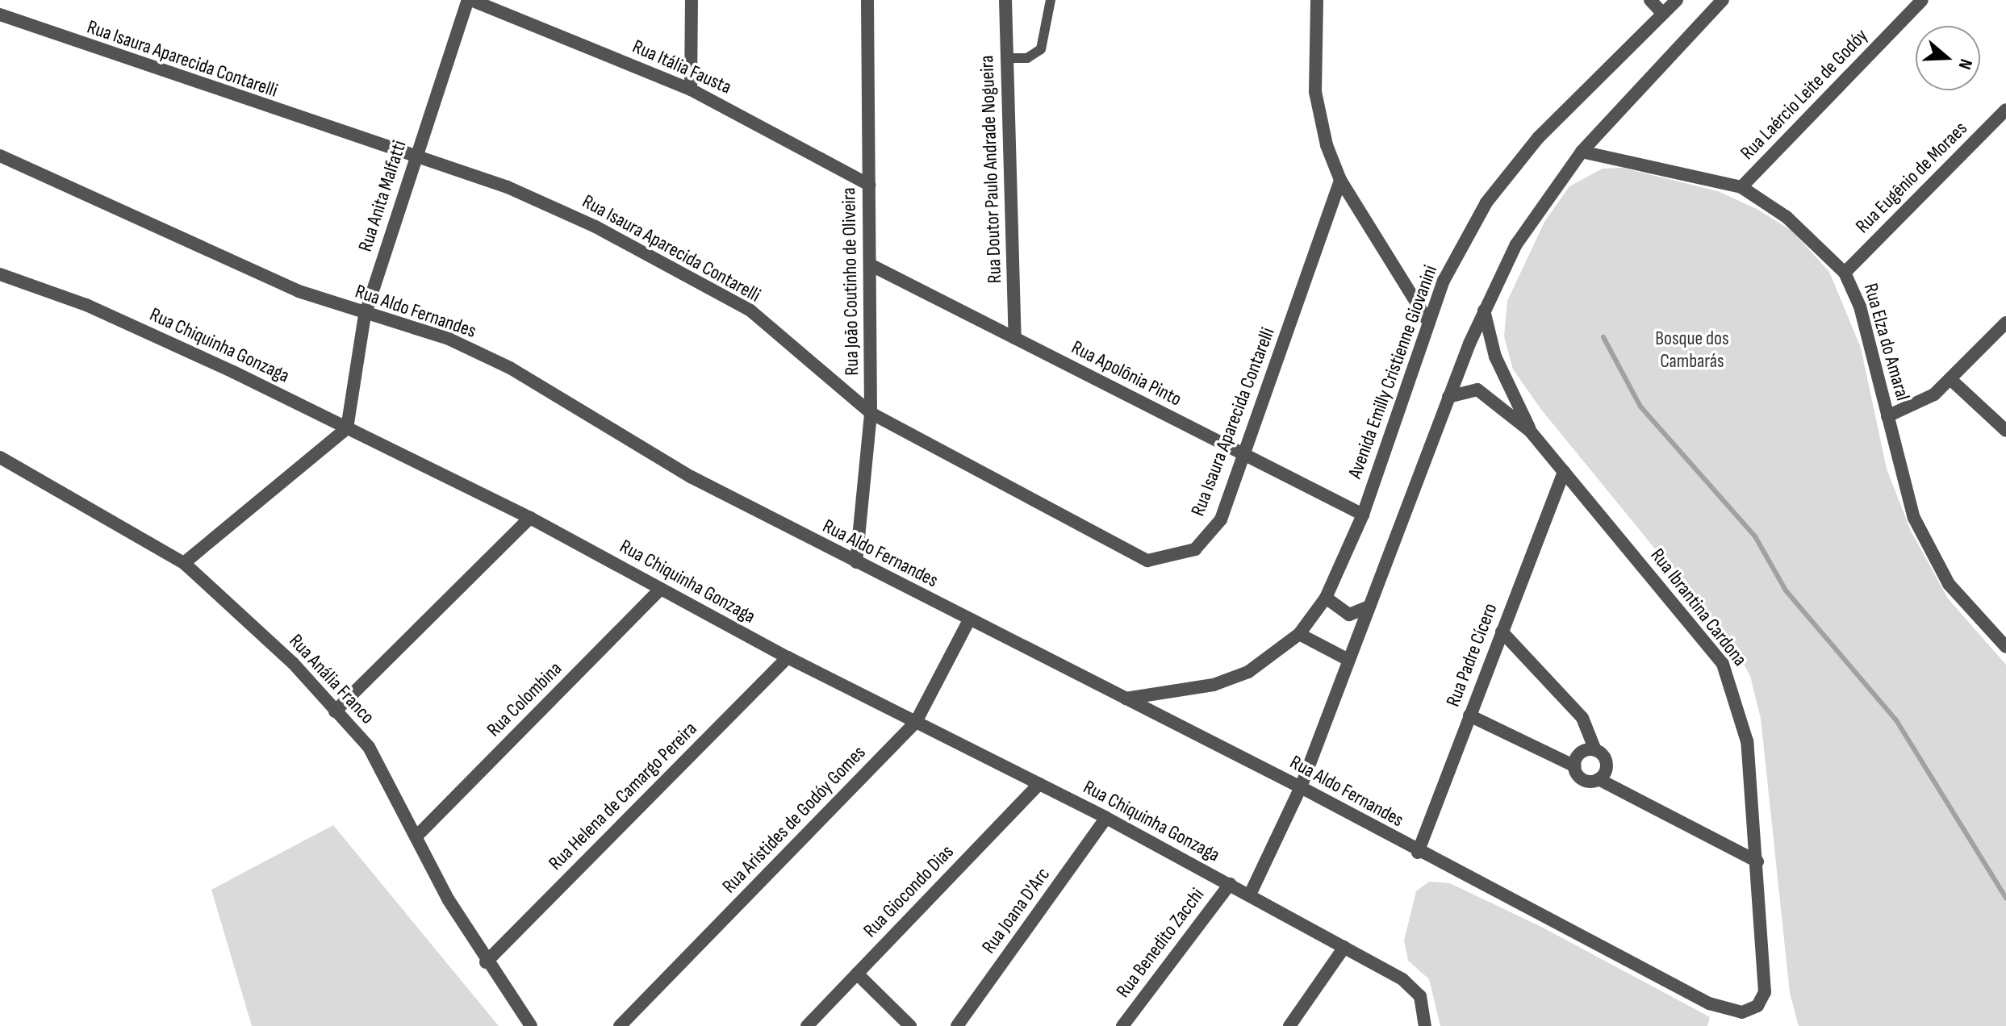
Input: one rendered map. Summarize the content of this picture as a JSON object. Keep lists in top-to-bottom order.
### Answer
{
  "streets": {
    "street": [
      "Rua Isaura Aparecida Contarelli",
      "Rua Itália Fausta",
      "Rua Laércio Leite de Godóy",
      "Rua Doutor Paulo Andrade Nogueira",
      "Rua Eugênio de Moraes",
      "Rua Anita Malfatti",
      "Rua João Coutinho de Oliveira",
      "Rua Aldo Fernandes",
      "Rua Elza do Amaral",
      "Rua Chiquinha Gonzaga",
      "Avenida Emilly Cristienne Giovanini",
      "Rua Apolônia Pinto",
      "Rua Ibrantina Cardona",
      "Rua Padre Cícero",
      "Rua Anália Franco",
      "Rua Colombina",
      "Rua Helena de Camargo Pereira",
      "Rua Aristides de Godóy Gomes",
      "Rua Giocondo Dias",
      "Rua Joana D'Arc",
      "Rua Benedito Zacchi"
    ]
  },
  "crossings": [
    ["Rua Isaura Aparecida Contarelli", "Rua Anita Malfatti"],
    ["Rua Isaura Aparecida Contarelli", "Rua João Coutinho de Oliveira"],
    ["Rua Isaura Aparecida Contarelli", "Rua Apolônia Pinto"],
    ["Rua Itália Fausta", "Rua Anita Malfatti"],
    ["Rua Itália Fausta", "Rua João Coutinho de Oliveira"],
    ["Rua Laércio Leite de Godóy", "Rua Elza do Amaral"],
    ["Rua Doutor Paulo Andrade Nogueira", "Rua Apolônia Pinto"],
    ["Rua Eugênio de Moraes", "Rua Elza do Amaral"],
    ["Rua Anita Malfatti", "Rua Aldo Fernandes"],
    ["Rua Anita Malfatti", "Rua Chiquinha Gonzaga"],
    ["Rua João Coutinho de Oliveira", "Rua Aldo Fernandes"],
    ["Rua João Coutinho de Oliveira", "Rua Apolônia Pinto"],
    ["Rua Aldo Fernandes", "Avenida Emilly Cristienne Giovanini"],
    ["Rua Aldo Fernandes", "Rua Ibrantina Cardona"],
    ["Rua Aldo Fernandes", "Rua Padre Cícero"],
    ["Rua Aldo Fernandes", "Rua Aristides de Godóy Gomes"],
    ["Rua Chiquinha Gonzaga", "Rua Colombina"],
    ["Rua Chiquinha Gonzaga", "Rua Helena de Camargo Pereira"],
    ["Rua Chiquinha Gonzaga", "Rua Aristides de Godóy Gomes"],
    ["Rua Chiquinha Gonzaga", "Rua Giocondo Dias"],
    ["Rua Chiquinha Gonzaga", "Rua Joana D'Arc"],
    ["Rua Chiquinha Gonzaga", "Rua Benedito Zacchi"],
    ["Avenida Emilly Cristienne Giovanini", "Rua Apolônia Pinto"],
    ["Rua Ibrantina Cardona", "Rua Padre Cícero"],
    ["Rua Anália Franco", "Rua Colombina"],
    ["Rua Anália Franco", "Rua Helena de Camargo Pereira"]
  ],
  "parks": ["Bosque dos Cambarás"],
  "north": "right"
}
